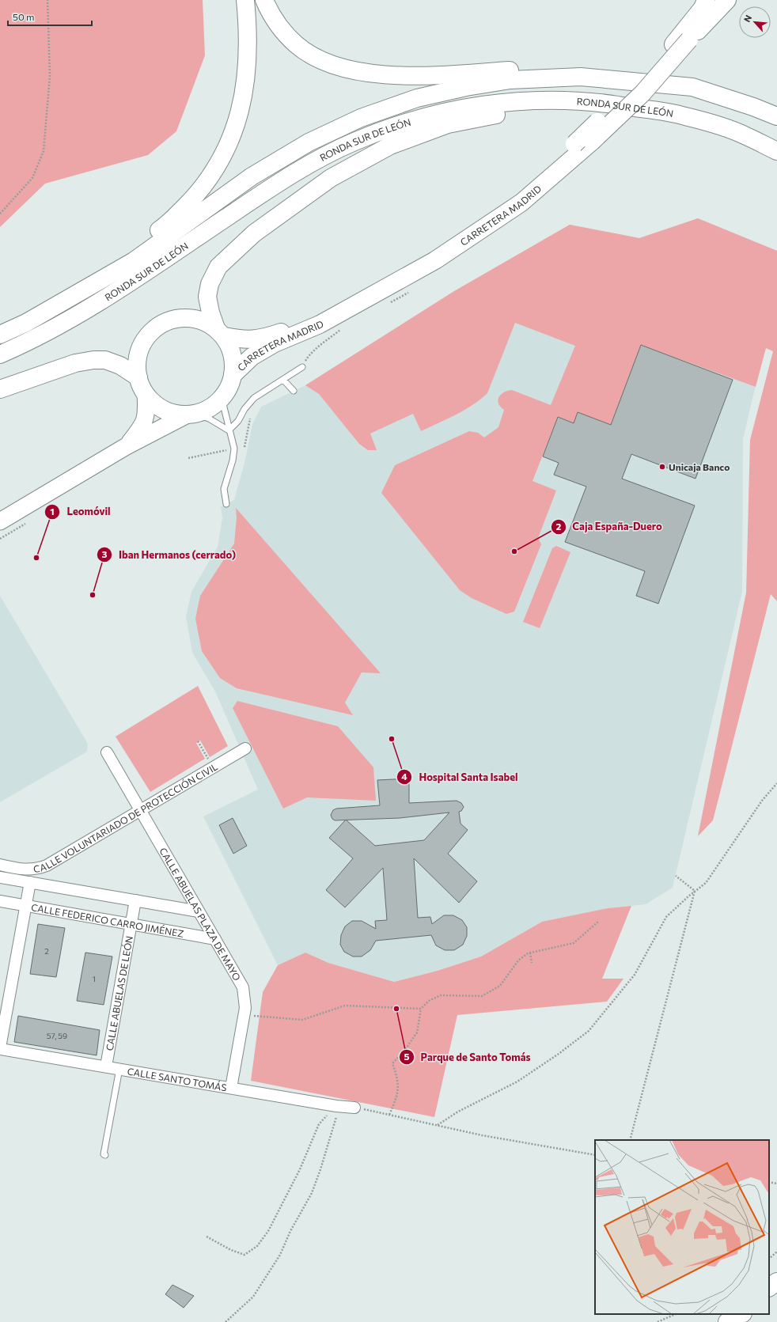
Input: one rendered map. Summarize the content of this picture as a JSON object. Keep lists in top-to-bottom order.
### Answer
{
  "streets": {
    "highway": ["RONDA SUR DE LEÓN", "CARRETERA MADRID"],
    "street": [
      "CALLE VOLUNTARIADO DE PROTECCIÓN CIVIL",
      "CALLE ABUELAS PLAZA DE MAYO",
      "CALLE FEDERICO CARRO JIMÉNEZ",
      "CALLE ABUELAS DE LEÓN",
      "CALLE SANTO TOMÁS"
    ]
  },
  "crossings": [
    ["CALLE VOLUNTARIADO DE PROTECCIÓN CIVIL", "CALLE ABUELAS PLAZA DE MAYO"],
    ["CALLE ABUELAS PLAZA DE MAYO", "CALLE FEDERICO CARRO JIMÉNEZ"],
    ["CALLE ABUELAS PLAZA DE MAYO", "CALLE SANTO TOMÁS"],
    ["CALLE FEDERICO CARRO JIMÉNEZ", "CALLE ABUELAS DE LEÓN"],
    ["CALLE ABUELAS DE LEÓN", "CALLE SANTO TOMÁS"]
  ],
  "places": [
    "Unicaja Banco",
    "Caja España-Duero",
    "Leomóvil",
    "Iban Hermanos (cerrado)",
    "Hospital Santa Isabel",
    "Parque de Santo Tomás"
  ],
  "house_numbers": ["2", "1", "57, 59"],
  "scale_bar": "50 m",
  "north": "top left"
}
